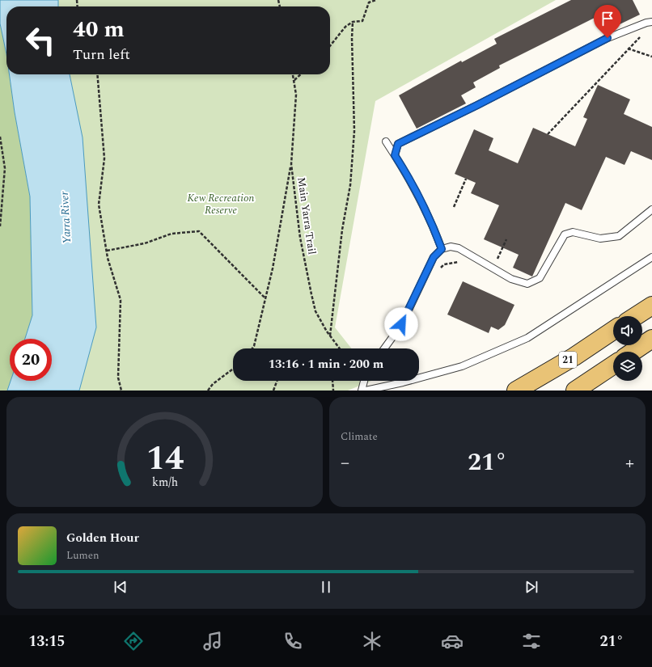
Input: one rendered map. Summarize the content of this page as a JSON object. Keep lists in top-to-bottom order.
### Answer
{
  "streets": {
    "main road": ["21"],
    "path": ["Main Yarra Trail"]
  },
  "water": ["Yarra River"],
  "parks": ["Kew Recreation Reserve"],
  "page": {
    "turn": ["40 m", "Turn left"],
    "limit": "20",
    "trip": "13:16 · 1 min · 200 m",
    "tile": "Climate",
    "heat": ["−", "21°", "+"],
    "song": ["Golden Hour", "Lumen"],
    "tabs": ["13:15", "21°"],
    "gauge": ["14", "km/h"]
  }
}
